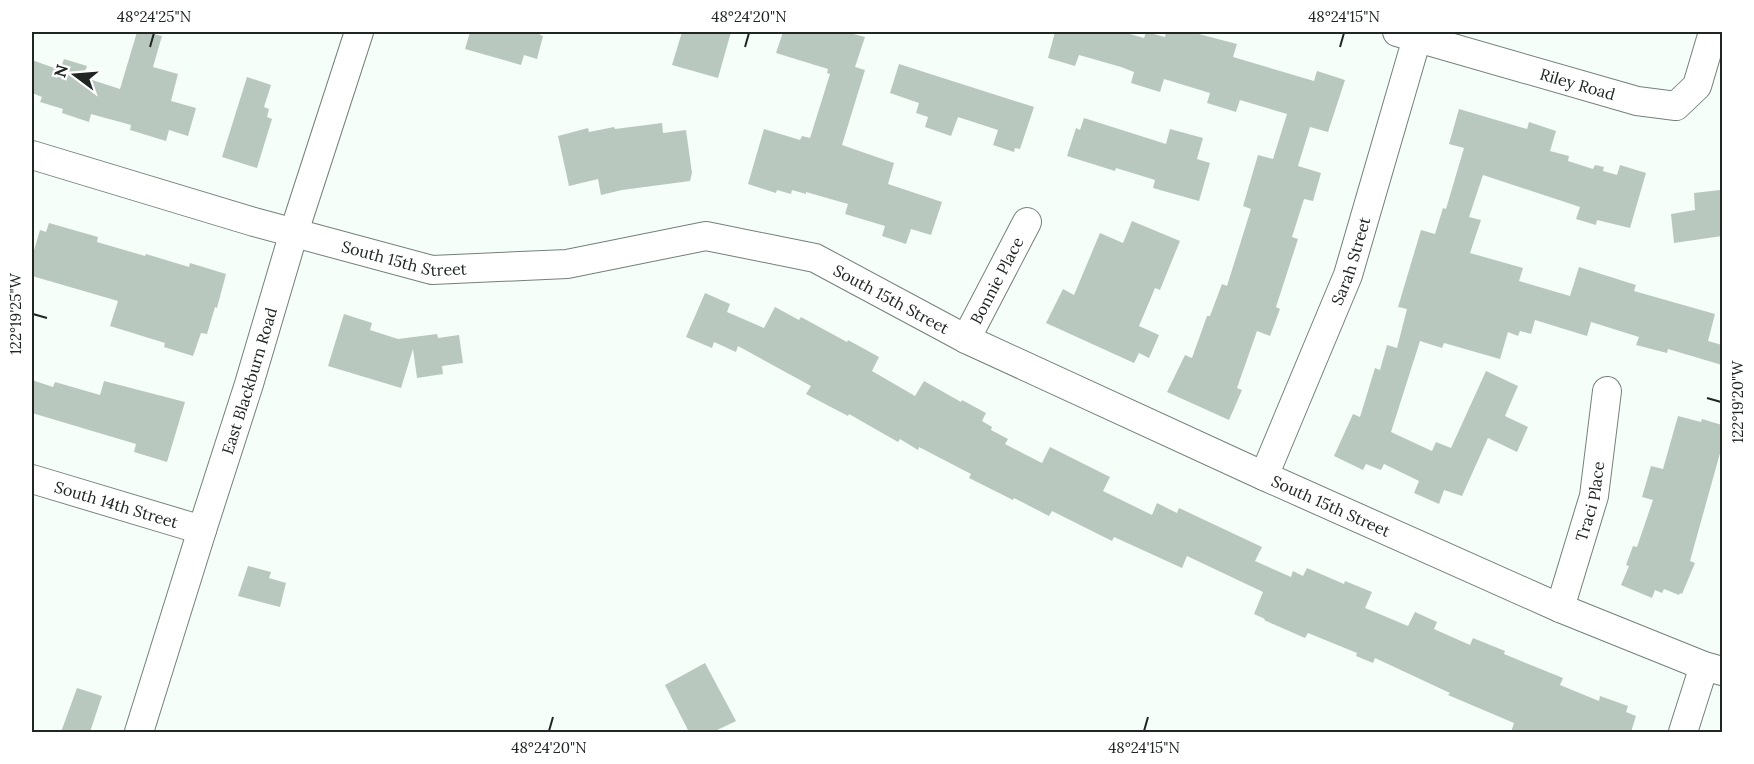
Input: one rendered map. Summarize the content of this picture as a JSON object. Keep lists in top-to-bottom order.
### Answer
{
  "streets": {
    "street": [
      "Riley Road",
      "South 15th Street",
      "Sarah Street",
      "Bonnie Place",
      "East Blackburn Road",
      "Traci Place",
      "South 14th Street"
    ]
  },
  "crossings": [
    ["Riley Road", "Sarah Street"],
    ["South 15th Street", "Sarah Street"],
    ["South 15th Street", "Bonnie Place"],
    ["South 15th Street", "East Blackburn Road"],
    ["South 15th Street", "Traci Place"],
    ["East Blackburn Road", "South 14th Street"]
  ],
  "north": "left",
  "coordinates": [
    "48°24'25\"N",
    "48°24'20\"N",
    "48°24'15\"N",
    "122°19'25\"W",
    "122°19'20\"W"
  ]
}
